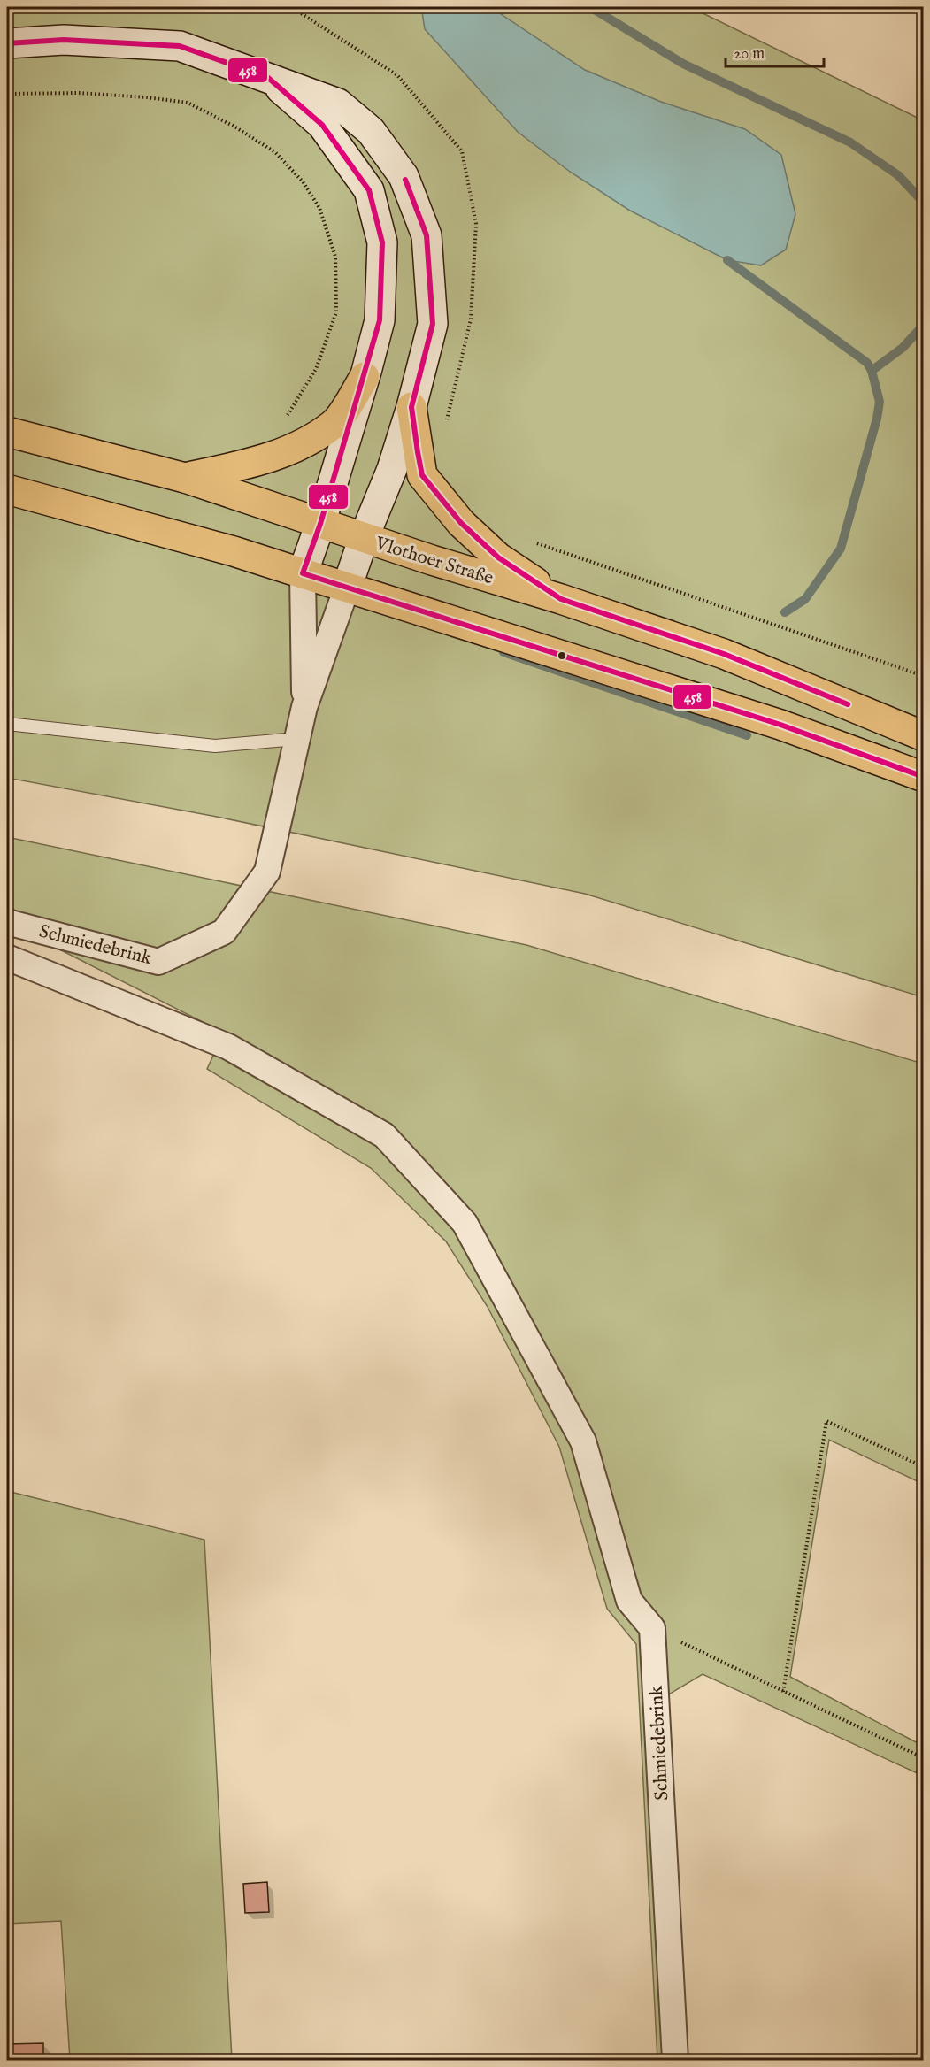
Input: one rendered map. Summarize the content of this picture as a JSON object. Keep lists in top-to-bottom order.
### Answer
{
  "streets": {
    "main road": ["Vlothoer Straße"],
    "street": ["Schmiedebrink"]
  },
  "crossings": [
    ["Vlothoer Straße", "Schmiedebrink"]
  ],
  "lines": ["transit line 458"],
  "scale_bar": "20 m"
}
